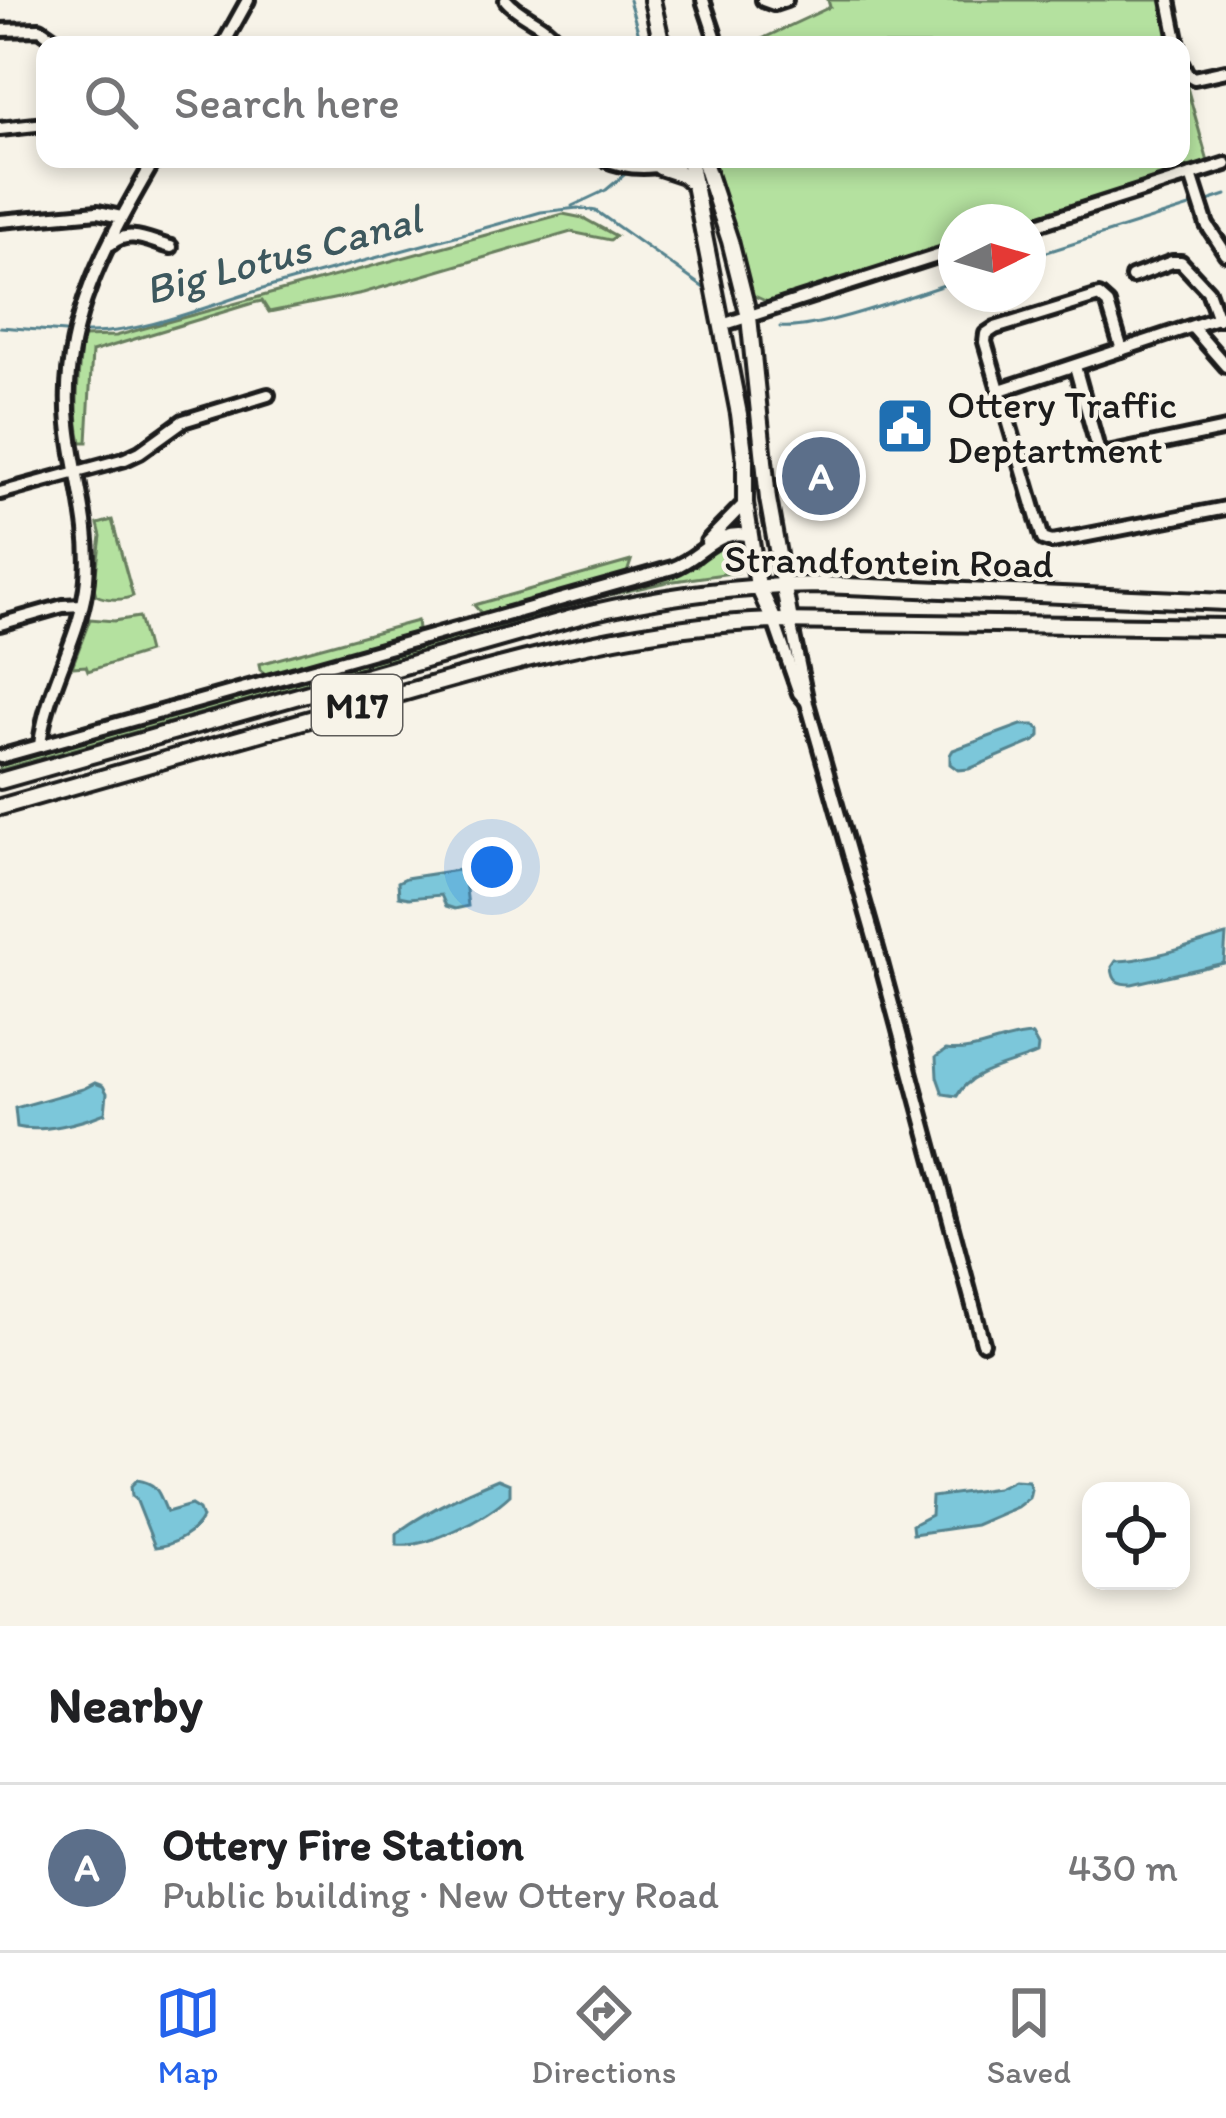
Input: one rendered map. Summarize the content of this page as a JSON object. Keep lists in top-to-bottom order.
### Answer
{
  "streets": {
    "main road": ["Strandfontein Road", "M17"]
  },
  "water": ["Big Lotus Canal"],
  "places": {
    "public building": ["Ottery Traffic Deptartment"]
  },
  "north": "right",
  "page": {
    "search": "Search here",
    "pins": "A",
    "heading": "Nearby",
    "list": [
      {
        "mark": "A",
        "name": "Ottery Fire Station",
        "note": "Public building · New Ottery Road",
        "value": "430 m"
      }
    ],
    "nav": ["Map", "Directions", "Saved"]
  }
}
